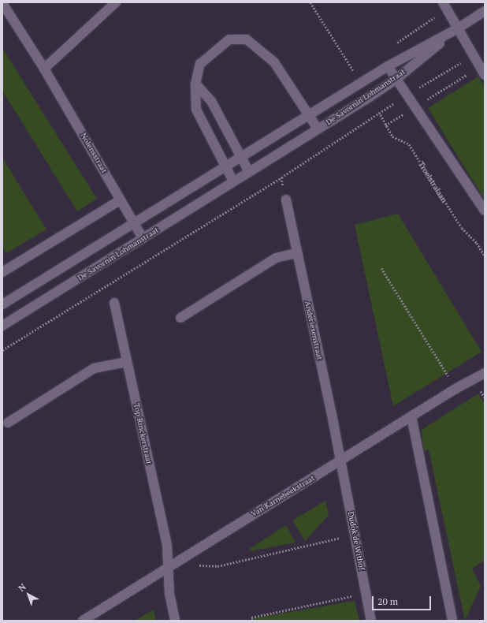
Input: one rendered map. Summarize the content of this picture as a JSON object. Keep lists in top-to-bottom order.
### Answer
{
  "streets": {
    "street": [
      "De Savornin Lohmanstraat",
      "Nolensstraat",
      "Anderiesenstraat",
      "Top Rinckerstraat",
      "Van Karnebeekstraat",
      "Dudok de Withof"
    ],
    "path": ["Troelstralaan"]
  },
  "crossings": [
    ["De Savornin Lohmanstraat", "Nolensstraat"],
    ["De Savornin Lohmanstraat", "Troelstralaan"],
    ["Anderiesenstraat", "Van Karnebeekstraat"],
    ["Anderiesenstraat", "Dudok de Withof"],
    ["Top Rinckerstraat", "Van Karnebeekstraat"],
    ["Van Karnebeekstraat", "Dudok de Withof"]
  ],
  "scale_bar": "20 m",
  "north": "top left"
}
